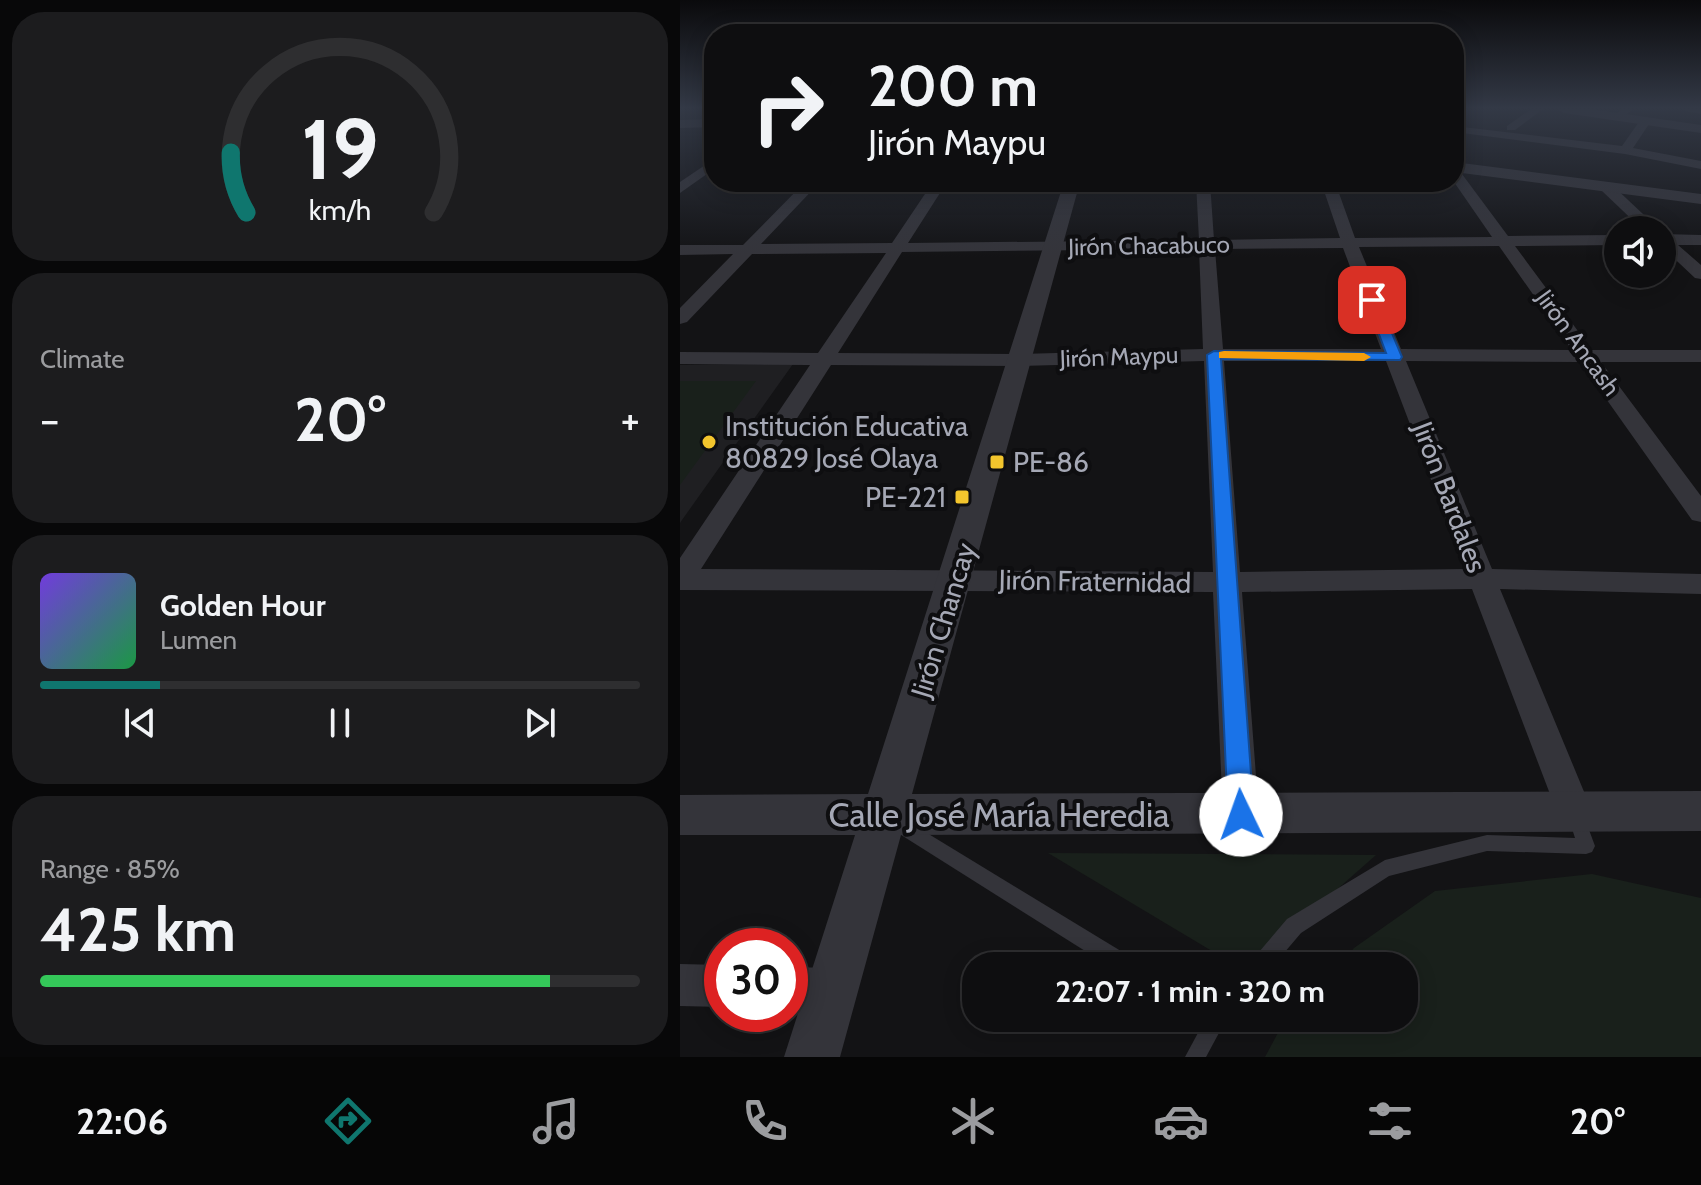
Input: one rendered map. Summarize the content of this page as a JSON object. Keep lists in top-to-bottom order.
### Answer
{
  "streets": {
    "street": [
      "Jirón Chacabuco",
      "Jirón Ancash",
      "Jirón Maypu",
      "Jirón Bardales",
      "Jirón Fraternidad",
      "Jirón Chancay",
      "Calle José María Heredia"
    ]
  },
  "crossings": [
    ["Jirón Chacabuco", "Jirón Ancash"],
    ["Jirón Chacabuco", "Jirón Bardales"],
    ["Jirón Chacabuco", "Jirón Chancay"],
    ["Jirón Ancash", "Jirón Maypu"],
    ["Jirón Maypu", "Jirón Bardales"],
    ["Jirón Maypu", "Jirón Chancay"],
    ["Jirón Bardales", "Jirón Fraternidad"],
    ["Jirón Bardales", "Calle José María Heredia"],
    ["Jirón Fraternidad", "Jirón Chancay"],
    ["Jirón Chancay", "Calle José María Heredia"]
  ],
  "places": {
    "other": ["Institución Educativa 80829 José Olaya"],
    "transit": ["PE-86", "PE-221"]
  },
  "page": {
    "turn": ["200 m", "Jirón Maypu"],
    "tile": [
      "Climate",
      ["Range · 85%", "425 km"]
    ],
    "heat": ["−", "20°", "+"],
    "song": ["Golden Hour", "Lumen"],
    "limit": "30",
    "trip": "22:07 · 1 min · 320 m",
    "tabs": ["22:06", "20°"],
    "gauge": ["19", "km/h"]
  }
}
